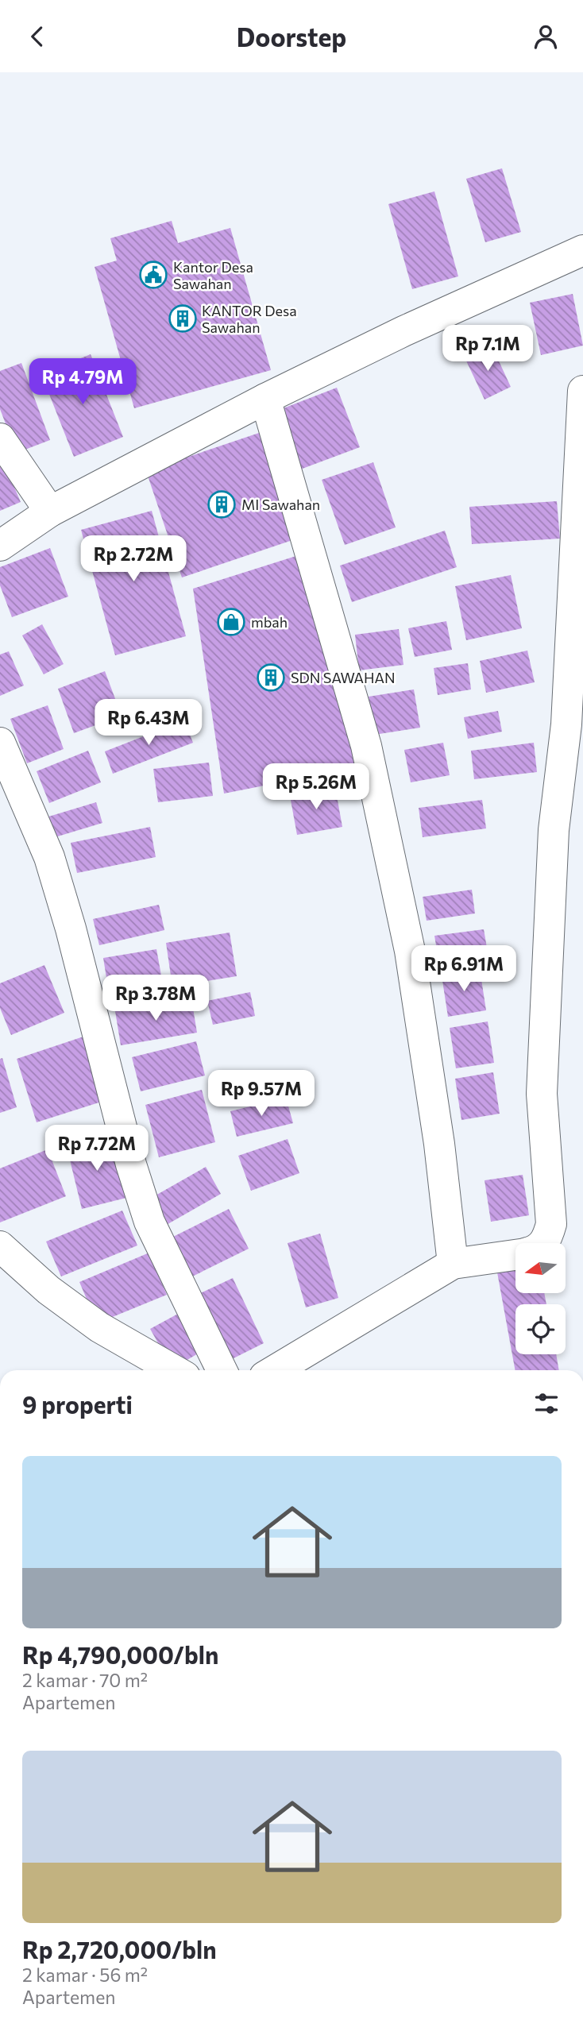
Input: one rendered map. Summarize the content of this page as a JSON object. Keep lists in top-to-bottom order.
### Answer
{
  "places": {
    "public building": ["Kantor Desa Sawahan"],
    "building": ["KANTOR Desa Sawahan", "MI Sawahan", "SDN SAWAHAN"],
    "shop": ["mbah"]
  },
  "north": "left",
  "page": {
    "header": "Doorstep",
    "price": [
      "Rp 7.1M",
      "Rp 4.79M",
      "Rp 2.72M",
      "Rp 6.43M",
      "Rp 5.26M",
      "Rp 6.91M",
      "Rp 3.78M",
      "Rp 9.57M",
      "Rp 7.72M"
    ],
    "heading": "9 properti",
    "list": [
      {
        "name": "Rp 4,790,000/bln",
        "note": "2 kamar · 70 m² · Apartemen"
      },
      {
        "name": "Rp 2,720,000/bln",
        "note": "2 kamar · 56 m² · Apartemen"
      }
    ]
  }
}
